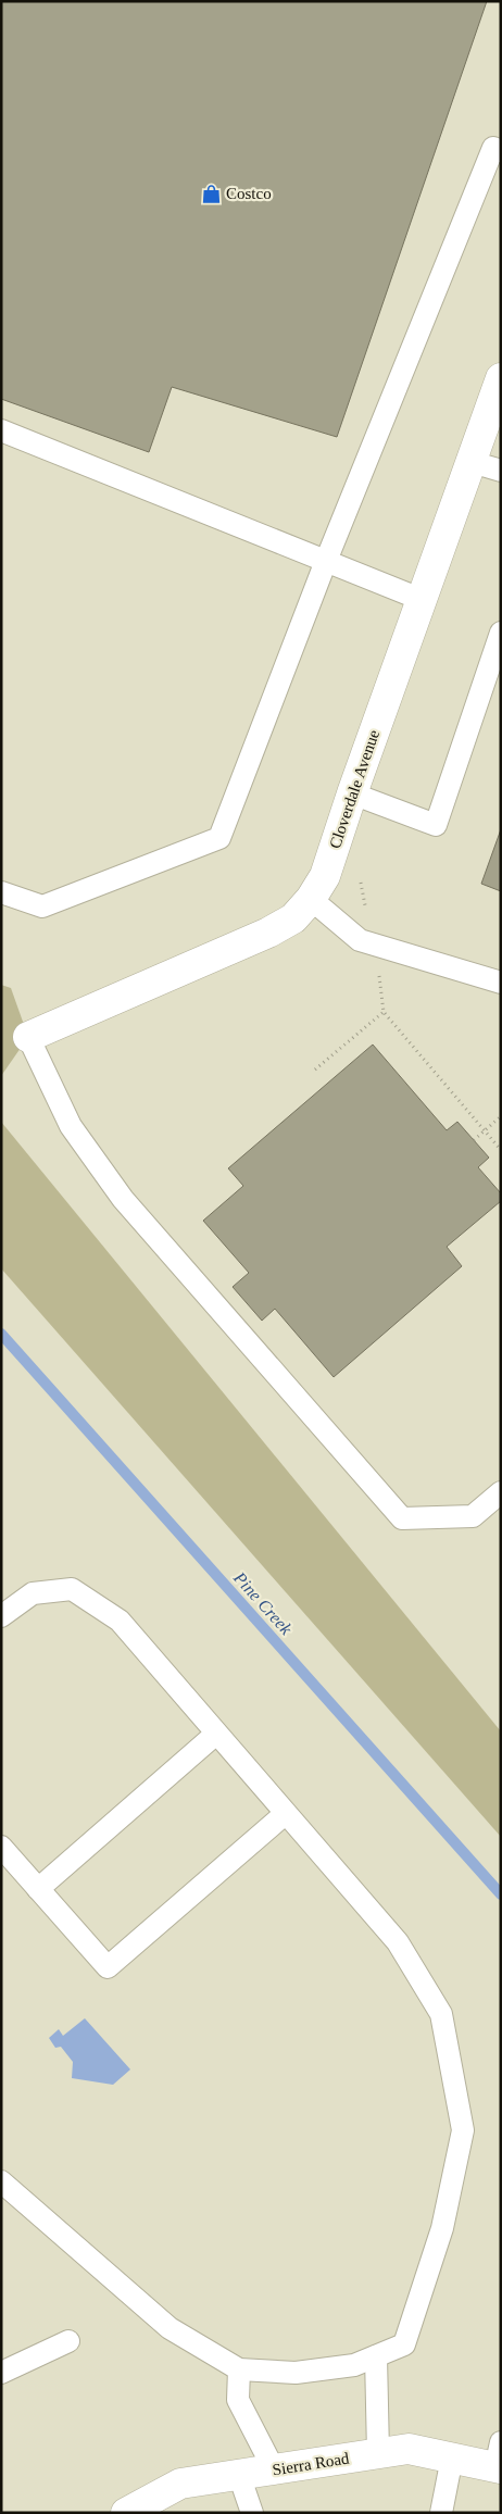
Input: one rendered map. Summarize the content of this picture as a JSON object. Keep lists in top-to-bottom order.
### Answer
{
  "streets": {
    "street": ["Cloverdale Avenue", "Sierra Road"]
  },
  "water": ["Pine Creek"],
  "places": {
    "shop": ["Costco"]
  }
}
